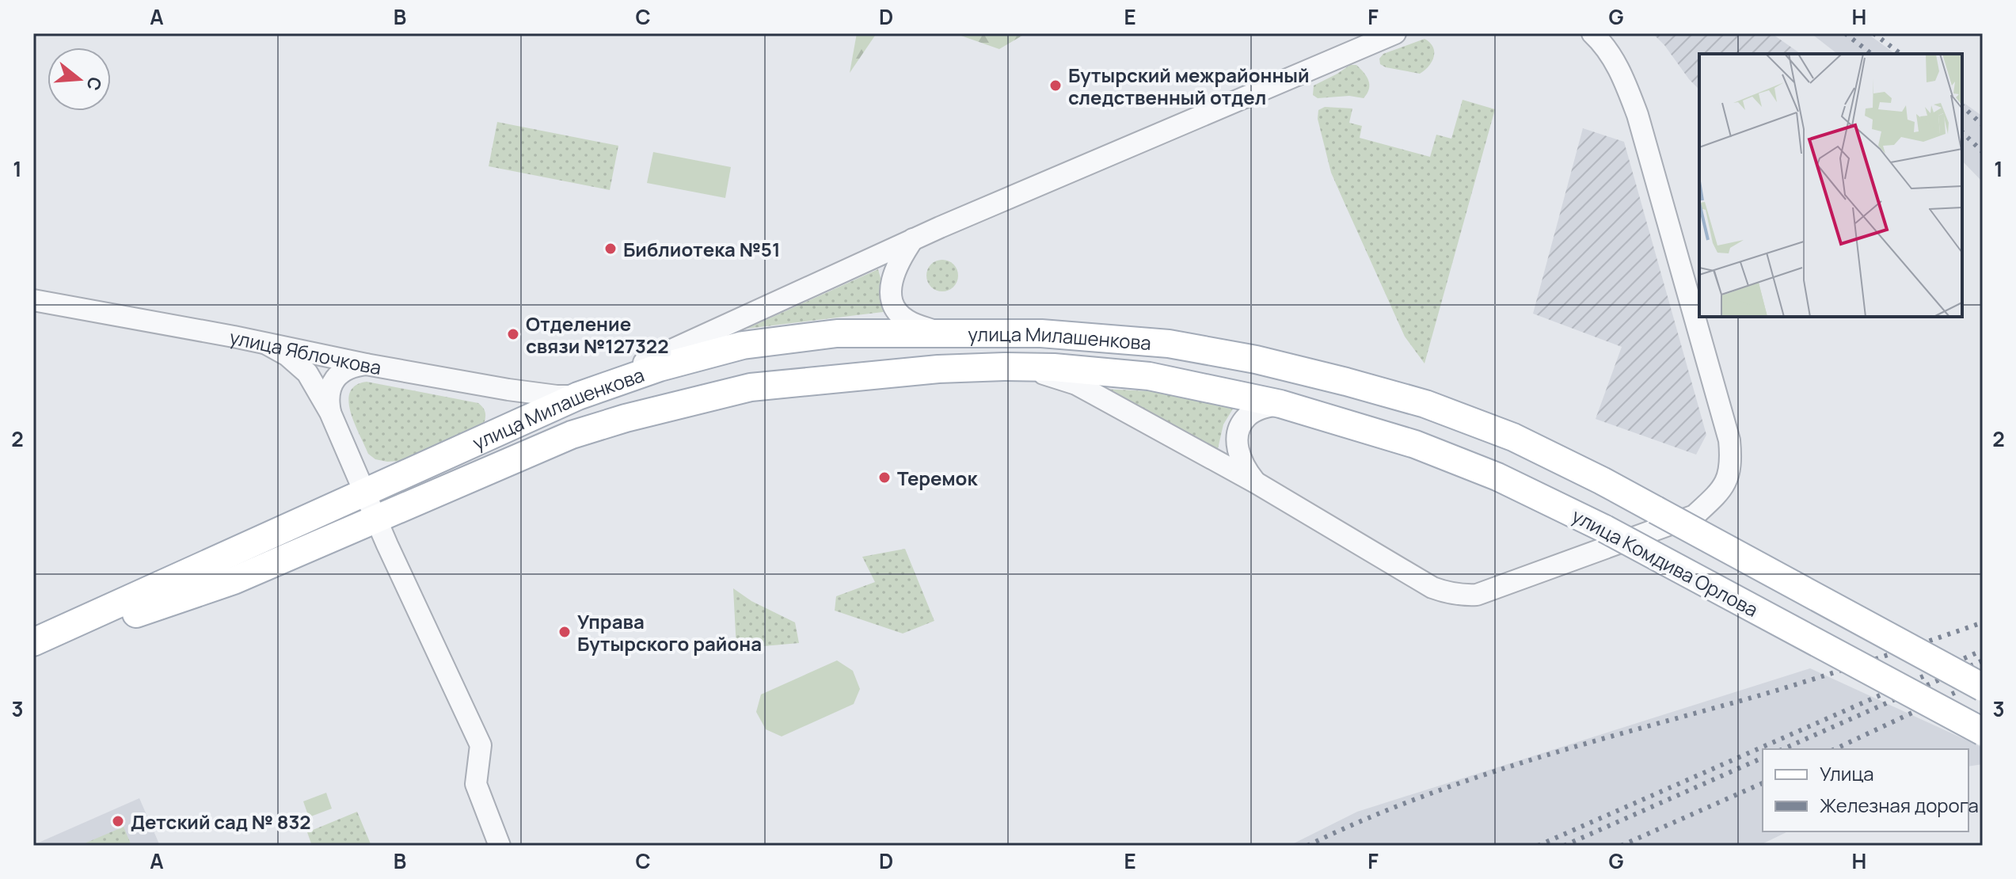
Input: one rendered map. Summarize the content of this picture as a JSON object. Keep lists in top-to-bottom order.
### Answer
{
  "streets": {
    "main road": ["улица Милашенкова", "улица Комдива Орлова"],
    "street": ["улица Яблочкова"]
  },
  "crossings": [
    ["улица Милашенкова", "улица Яблочкова"],
    ["улица Милашенкова", "улица Комдива Орлова"]
  ],
  "places": [
    "Бутырский межрайонный следственный отдел",
    "Библиотека №51",
    "Отделение связи №127322",
    "Теремок",
    "Управа Бутырского района",
    "Детский сад № 832"
  ],
  "legend": ["Улица", "Железная дорога"],
  "north": "right",
  "grid": {
    "columns": [
      "A",
      "B",
      "C",
      "D",
      "E",
      "F",
      "G",
      "H"
    ],
    "rows": ["1", "2", "3"]
  }
}
